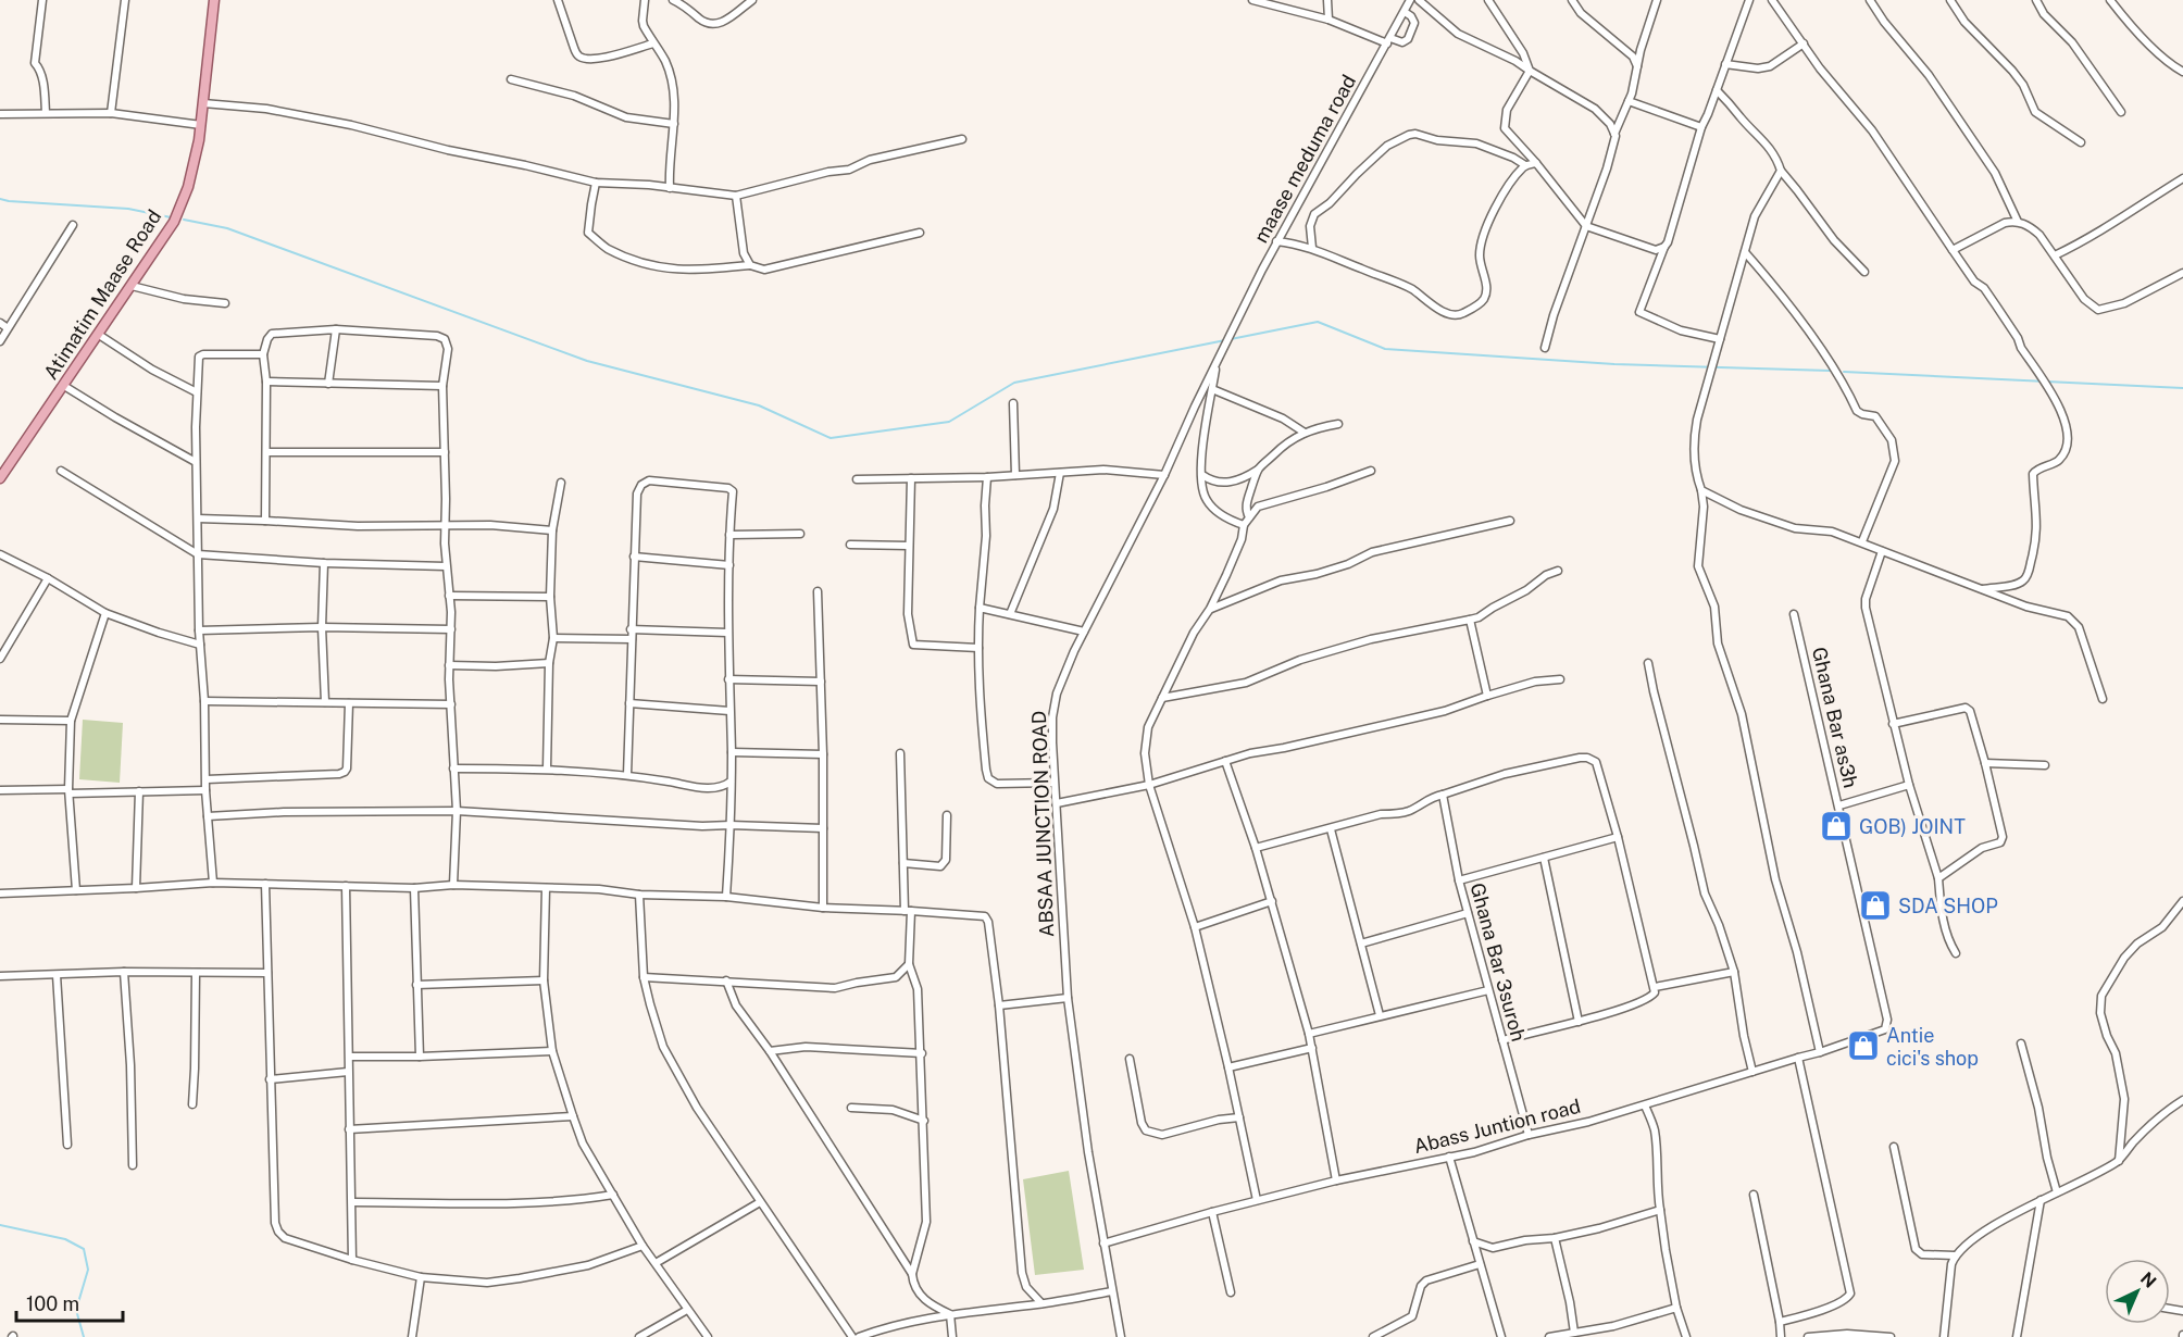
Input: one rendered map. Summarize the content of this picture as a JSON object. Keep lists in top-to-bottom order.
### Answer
{
  "streets": {
    "main road": ["Atimatim Maase Road"],
    "street": [
      "maase meduma road",
      "Ghana Bar as3h",
      "ABSAA JUNCTION ROAD",
      "Ghana Bar 3suroh",
      "Abass Juntion road"
    ]
  },
  "crossings": [
    ["maase meduma road", "ABSAA JUNCTION ROAD"],
    ["Ghana Bar as3h", "Abass Juntion road"],
    ["ABSAA JUNCTION ROAD", "Abass Juntion road"],
    ["Ghana Bar 3suroh", "Abass Juntion road"]
  ],
  "places": {
    "shop": ["GOB) JOINT", "SDA SHOP", "Antie cici's shop"]
  },
  "scale_bar": "100 m",
  "north": "top right"
}
